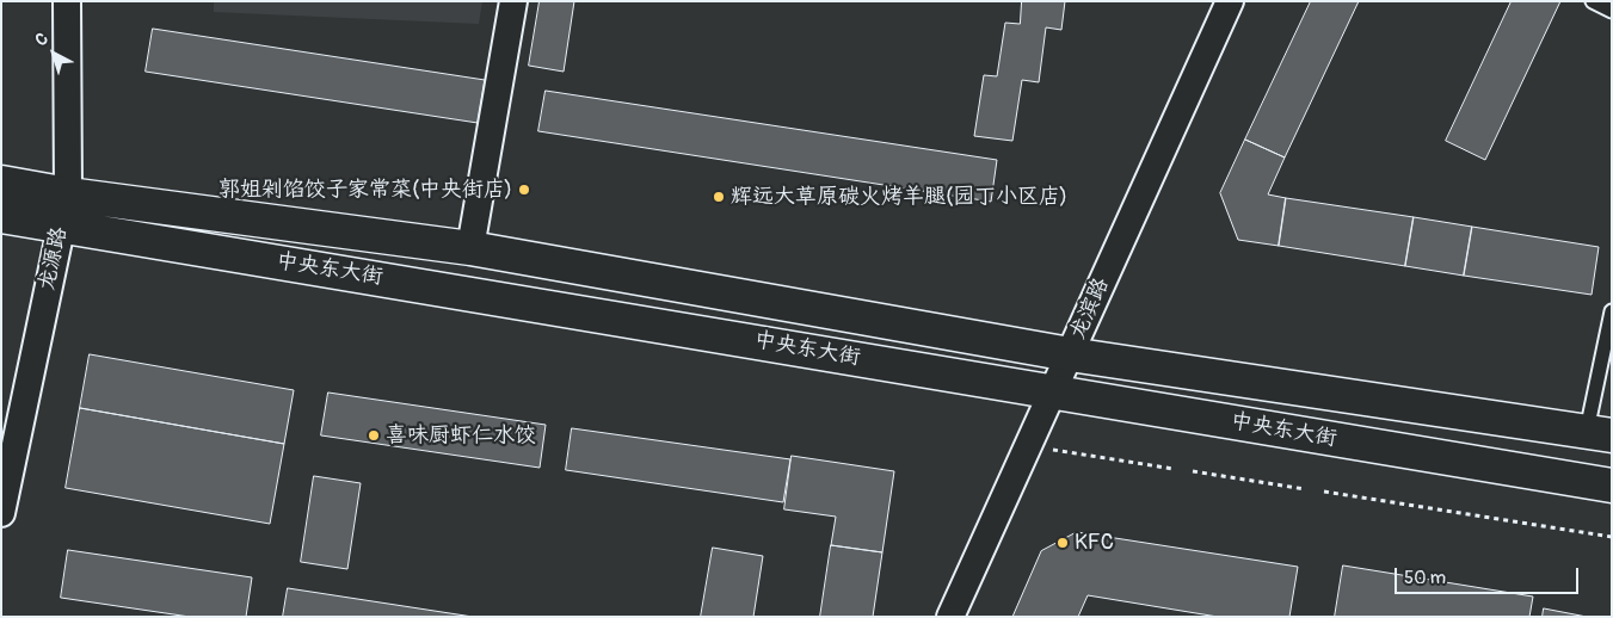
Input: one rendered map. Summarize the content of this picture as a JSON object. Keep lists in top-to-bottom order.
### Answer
{
  "streets": {
    "main road": ["中央东大街"],
    "street": ["龙源路", "龙滨路"]
  },
  "crossings": [
    ["龙源路", "中央东大街"],
    ["中央东大街", "龙滨路"]
  ],
  "places": [
    "郭姐剁馅饺子家常菜(中央街店)",
    "辉远大草原碳火烤羊腿(园丁小区店)",
    "喜味厨虾仁水饺",
    "KFC"
  ],
  "scale_bar": "50 m",
  "north": "top left"
}
